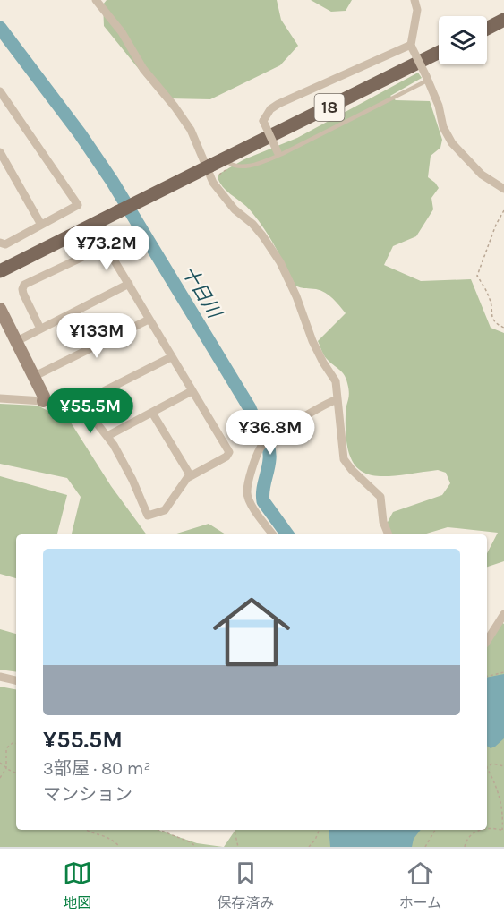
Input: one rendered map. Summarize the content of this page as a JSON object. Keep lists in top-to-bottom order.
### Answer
{
  "streets": {
    "main road": ["18"]
  },
  "water": ["十日川"],
  "page": {
    "price": [
      "¥73.2M",
      "¥133M",
      "¥55.5M",
      "¥36.8M"
    ],
    "list": [
      {
        "name": "¥55.5M",
        "note": "3部屋 · 80 m² · マンション"
      }
    ],
    "tabs": ["地図", "保存済み", "ホーム"]
  }
}
